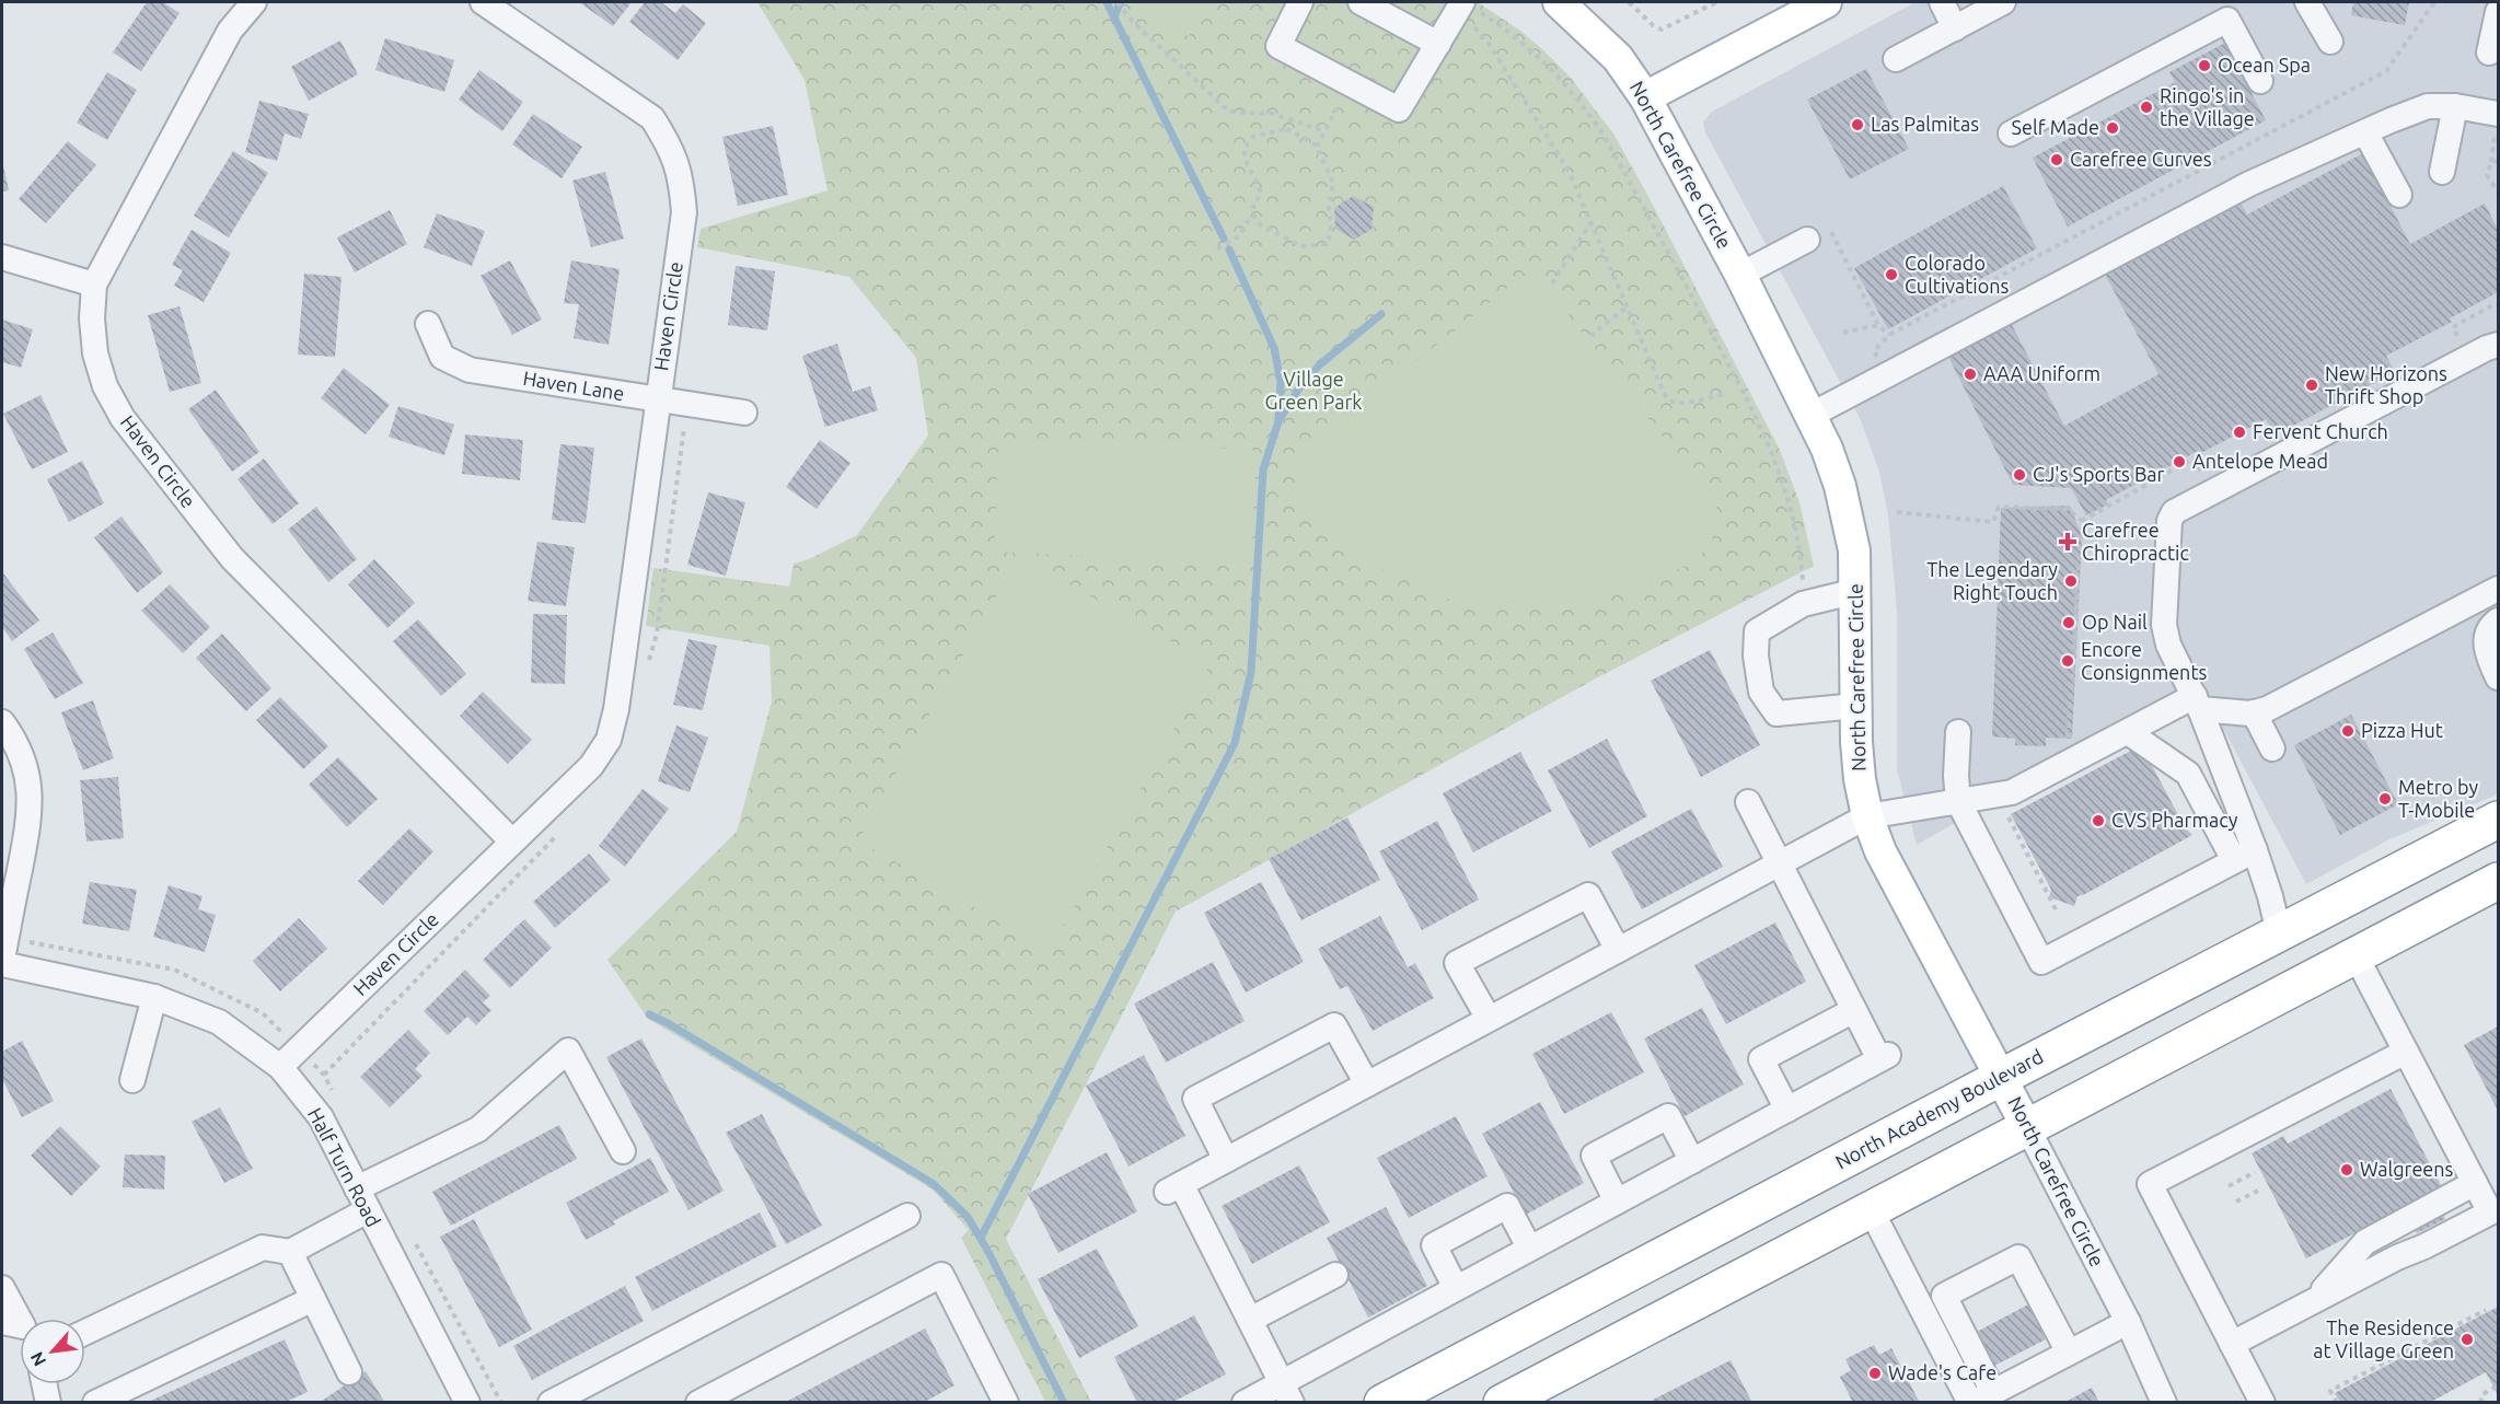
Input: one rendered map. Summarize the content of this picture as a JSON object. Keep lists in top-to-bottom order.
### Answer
{
  "streets": {
    "highway": ["North Academy Boulevard"],
    "main road": ["North Carefree Circle"],
    "street": ["Haven Circle", "Haven Lane", "Half Turn Road"]
  },
  "crossings": [
    ["North Carefree Circle", "North Academy Boulevard"],
    ["Haven Circle", "Haven Lane"],
    ["Haven Circle", "Half Turn Road"]
  ],
  "parks": ["Village Green Park"],
  "places": {
    "other": [
      "Ocean Spa",
      "Ringo's in the Village",
      "Las Palmitas",
      "Self Made",
      "Carefree Curves",
      "Colorado Cultivations",
      "AAA Uniform",
      "New Horizons Thrift Shop",
      "Fervent Church",
      "Antelope Mead",
      "CJ's Sports Bar",
      "The Legendary Right Touch",
      "Op Nail",
      "Encore Consignments",
      "Pizza Hut",
      "Metro by T-Mobile",
      "CVS Pharmacy",
      "Walgreens",
      "The Residence at Village Green",
      "Wade's Cafe"
    ],
    "health": ["Carefree Chiropractic"]
  },
  "north": "bottom left"
}
